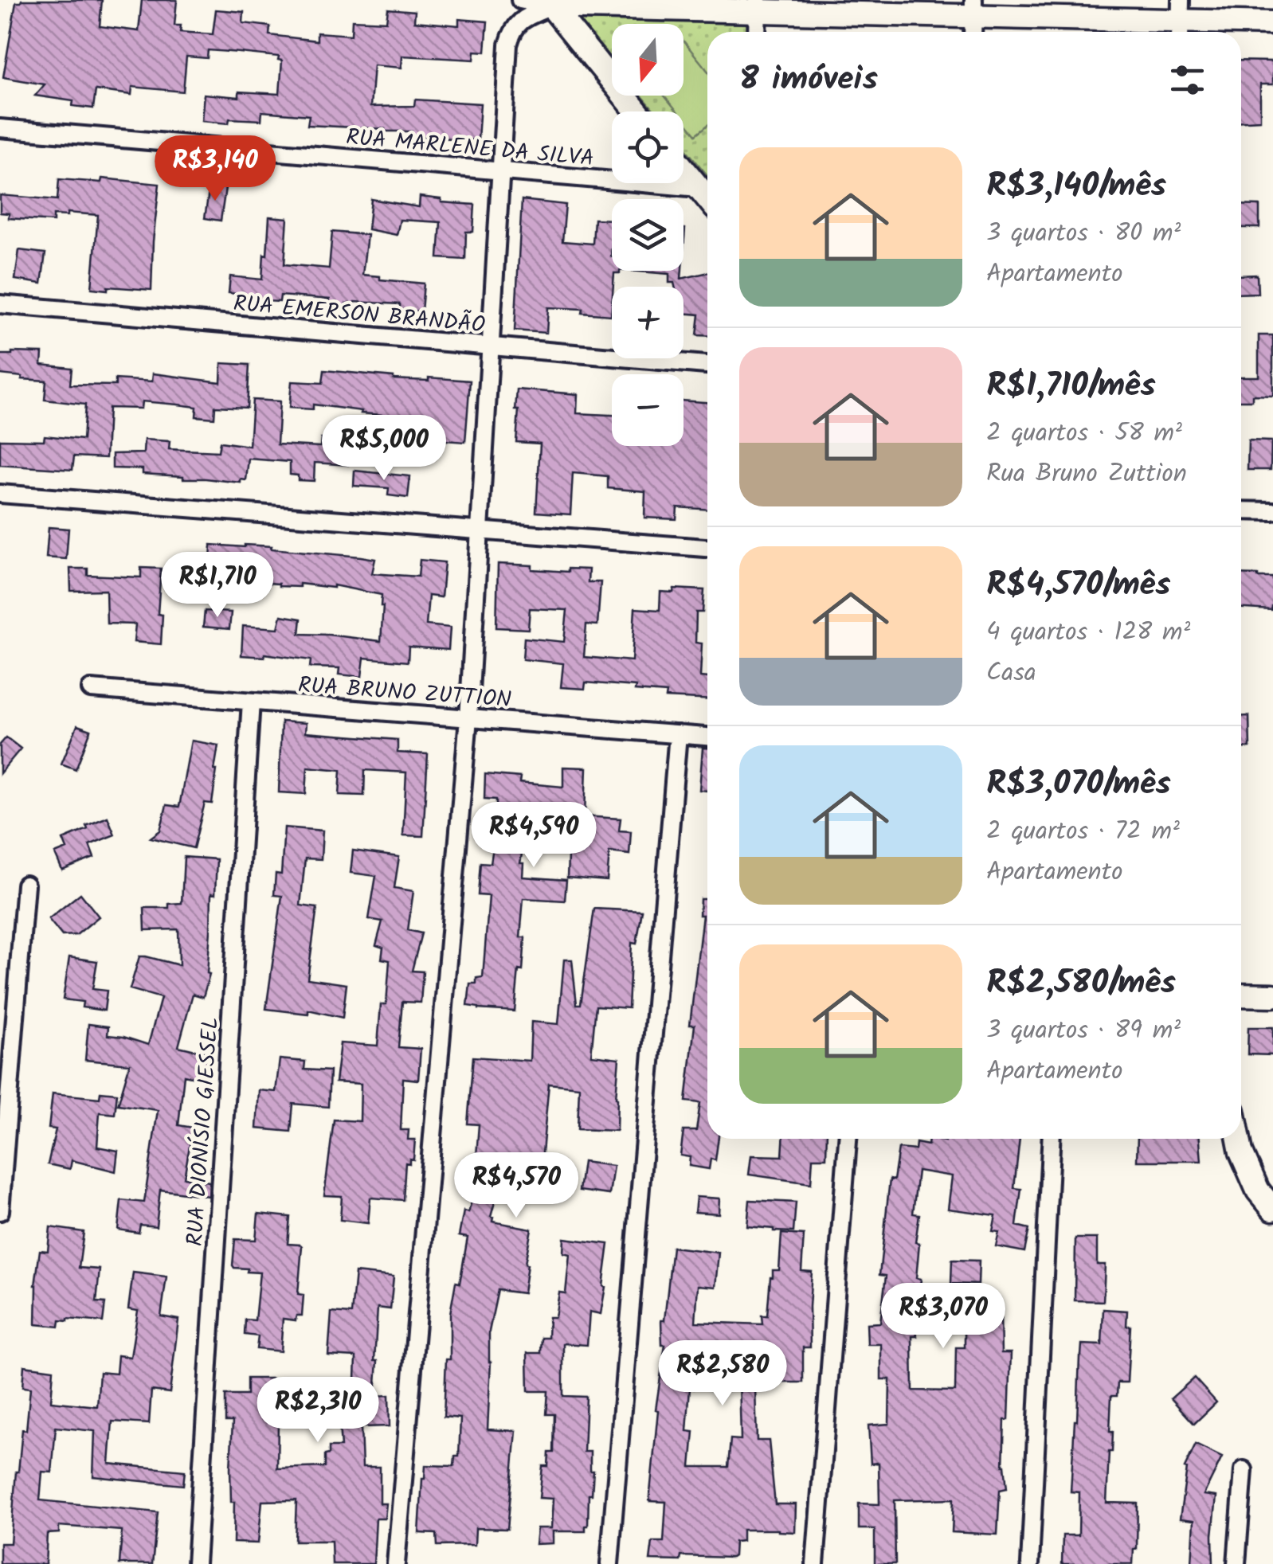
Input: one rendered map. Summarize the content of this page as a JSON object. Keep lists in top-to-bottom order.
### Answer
{
  "streets": {
    "street": [
      "RUA MARLENE DA SILVA",
      "RUA EMERSON BRANDÃO",
      "RUA BRUNO ZUTTION",
      "RUA DIONÍSIO GIESSEL"
    ]
  },
  "crossings": [
    ["RUA BRUNO ZUTTION", "RUA DIONÍSIO GIESSEL"]
  ],
  "north": "bottom",
  "page": {
    "map_buttons": ["+", "−"],
    "heading": "8 imóveis",
    "list": [
      {
        "name": "R$3,140/mês",
        "note": "3 quartos · 80 m² · Apartamento"
      },
      {
        "name": "R$1,710/mês",
        "note": "2 quartos · 58 m² · Rua Bruno Zuttion"
      },
      {
        "name": "R$4,570/mês",
        "note": "4 quartos · 128 m² · Casa"
      },
      {
        "name": "R$3,070/mês",
        "note": "2 quartos · 72 m² · Apartamento"
      },
      {
        "name": "R$2,580/mês",
        "note": "3 quartos · 89 m² · Apartamento"
      }
    ],
    "price": [
      "R$3,140",
      "R$5,000",
      "R$1,710",
      "R$4,590",
      "R$4,570",
      "R$3,070",
      "R$2,580",
      "R$2,310"
    ]
  }
}
